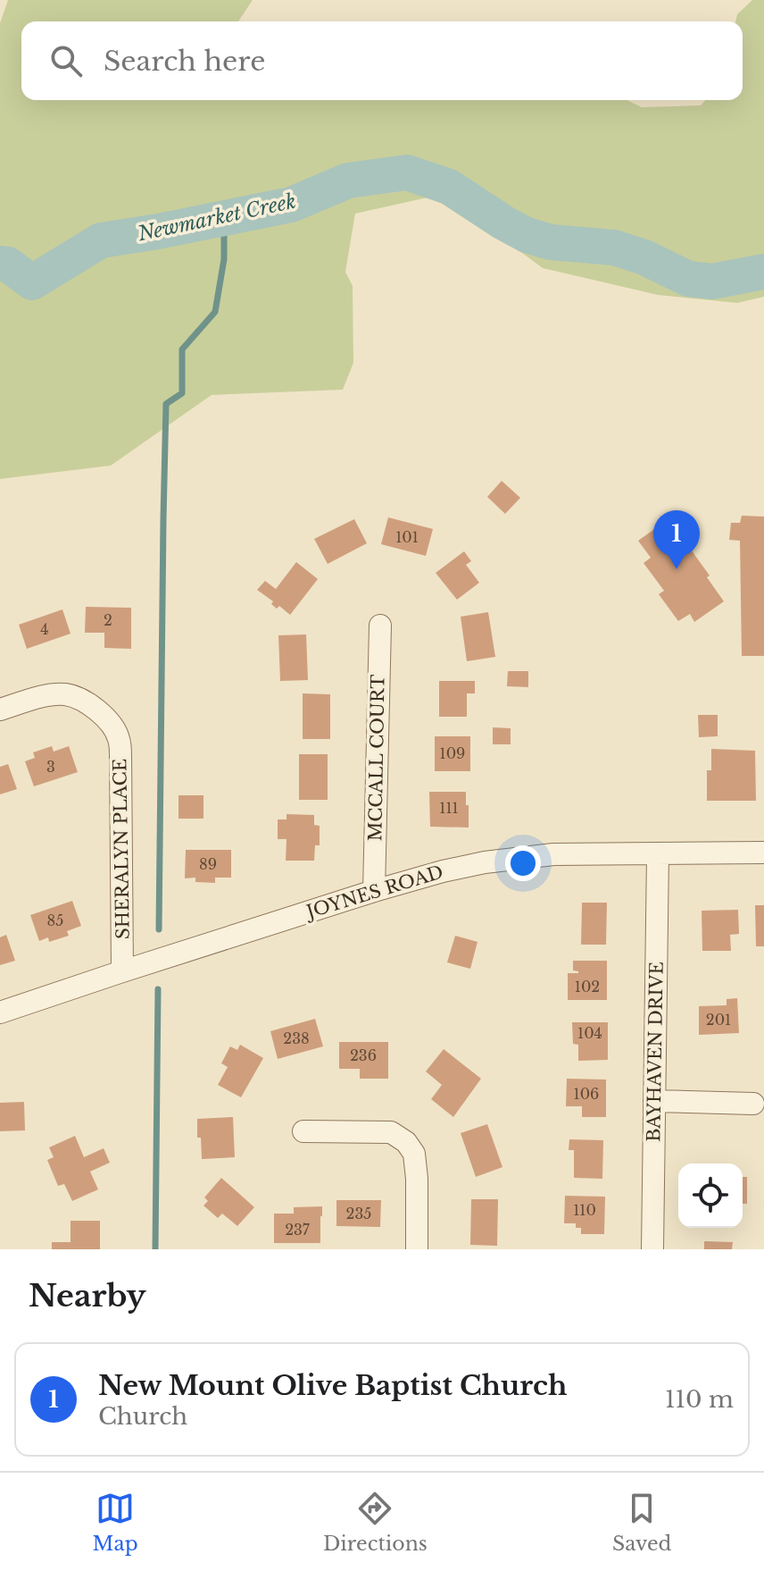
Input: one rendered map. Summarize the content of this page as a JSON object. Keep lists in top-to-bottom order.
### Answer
{
  "streets": {
    "street": [
      "MCCALL COURT",
      "SHERALYN PLACE",
      "JOYNES ROAD",
      "BAYHAVEN DRIVE"
    ]
  },
  "crossings": [
    ["MCCALL COURT", "JOYNES ROAD"],
    ["SHERALYN PLACE", "JOYNES ROAD"],
    ["JOYNES ROAD", "BAYHAVEN DRIVE"]
  ],
  "water": ["Newmarket Creek"],
  "house_numbers": [
    "101",
    "2",
    "4",
    "109",
    "3",
    "111",
    "89",
    "85",
    "102",
    "201",
    "104",
    "238",
    "236",
    "106",
    "110",
    "235",
    "237"
  ],
  "page": {
    "search": "Search here",
    "pins": "1",
    "heading": "Nearby",
    "list": [
      {
        "mark": "1",
        "name": "New Mount Olive Baptist Church",
        "note": "Church",
        "value": "110 m"
      }
    ],
    "nav": ["Map", "Directions", "Saved"]
  }
}
